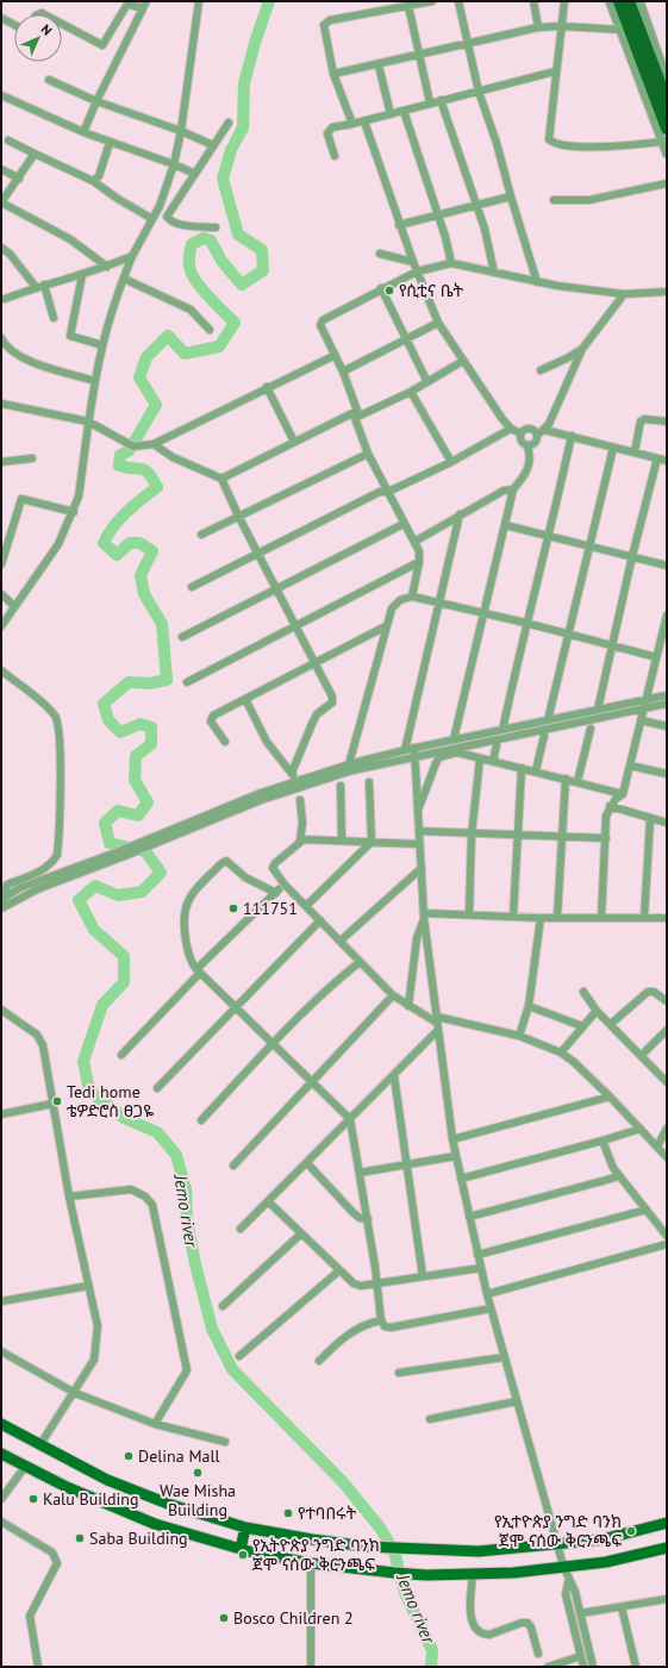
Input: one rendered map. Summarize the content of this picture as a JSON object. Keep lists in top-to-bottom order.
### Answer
{
  "water": ["Jemo river"],
  "places": [
    "የሲቲና ቤት",
    "111751",
    "Tedi home ቴዎድሮስ ፀጋዬ",
    "Delina Mall",
    "Wae Misha Building",
    "Kalu Building",
    "የተባበሩት",
    "የኢተዮጵያ ንግድ ባንክ ጀሞ ናሰው ቅርንጫፍ",
    "Saba Building",
    "የኢትዮጵያ ንግድ ባንክ ጀሞ ናሰው ቅርንጫፍ",
    "Bosco Children 2"
  ],
  "north": "top right"
}
